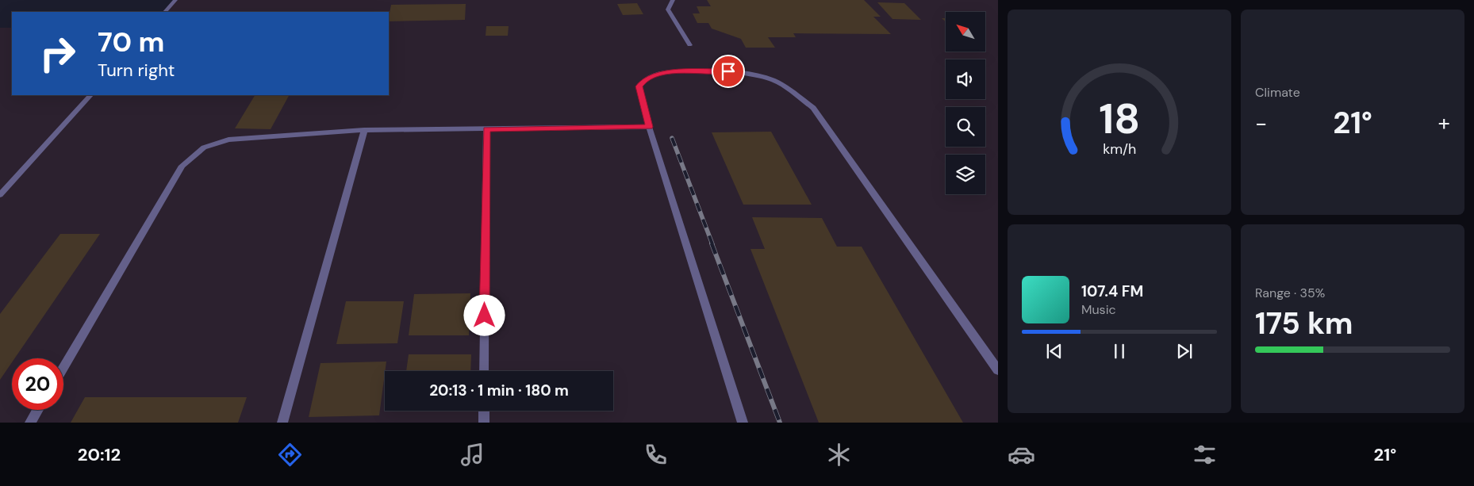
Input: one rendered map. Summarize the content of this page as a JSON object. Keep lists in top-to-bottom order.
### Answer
{
  "north": "top left",
  "page": {
    "tile": [
      "Climate",
      ["Range · 35%", "175 km"]
    ],
    "turn": ["70 m", "Turn right"],
    "heat": ["−", "21°", "+"],
    "song": ["107.4 FM", "Music"],
    "limit": "20",
    "trip": "20:13 · 1 min · 180 m",
    "tabs": ["20:12", "21°"],
    "gauge": ["18", "km/h"]
  }
}
